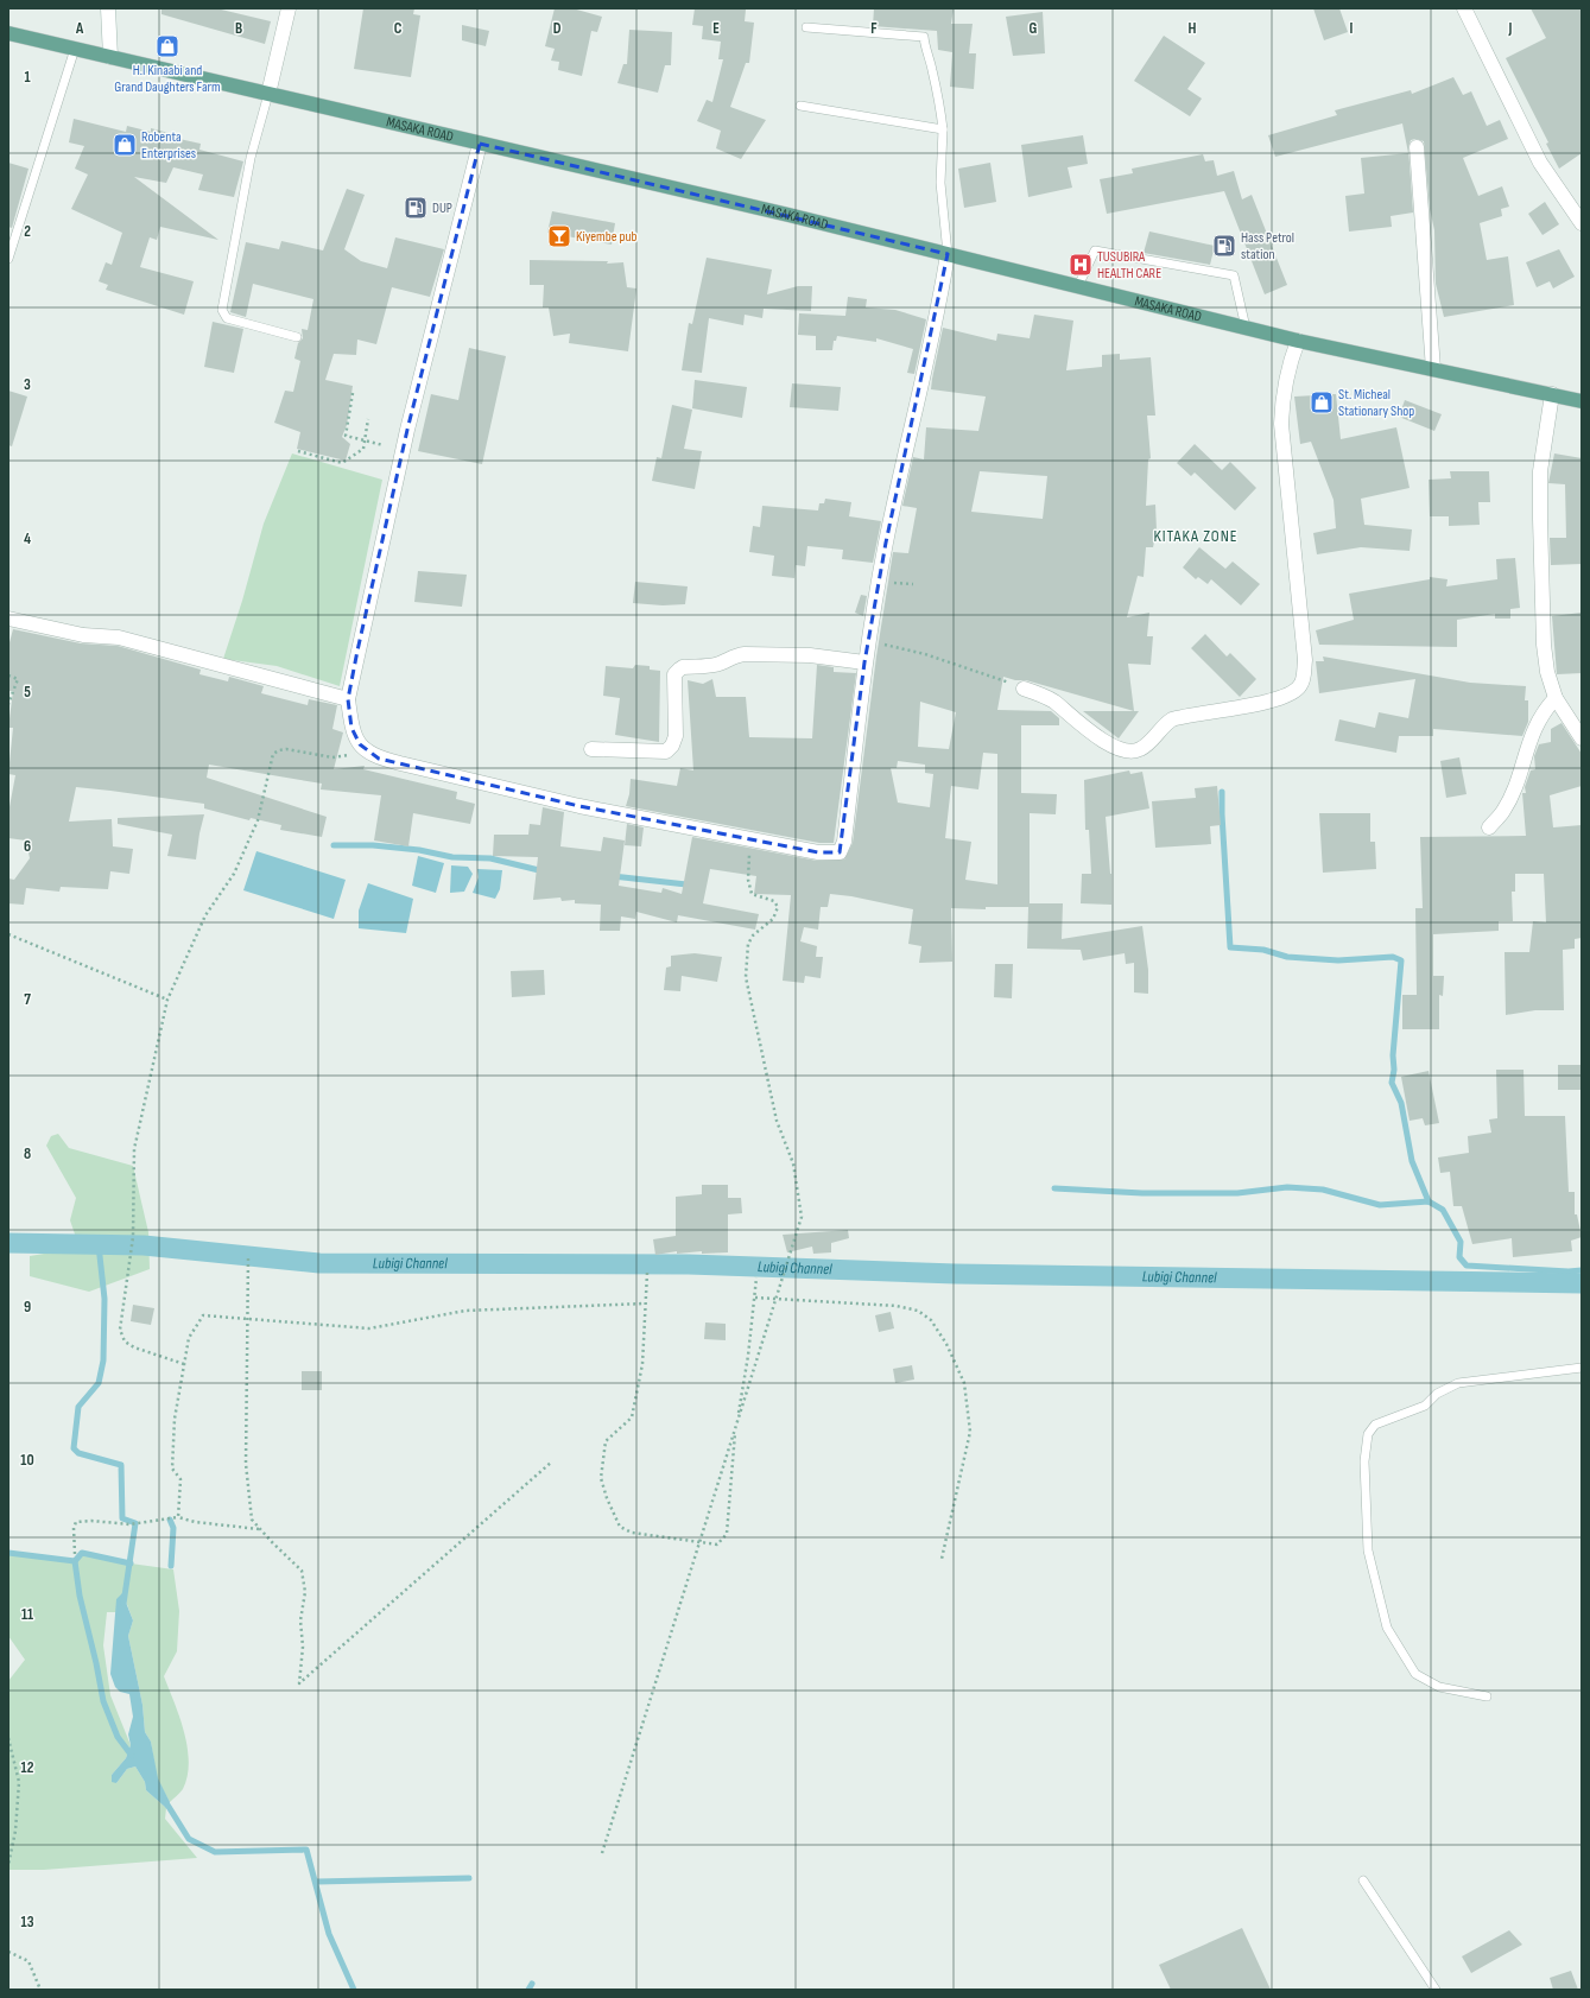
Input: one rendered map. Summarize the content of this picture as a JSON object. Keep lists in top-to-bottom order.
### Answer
{
  "streets": {
    "main road": ["MASAKA ROAD"]
  },
  "districts": ["KITAKA ZONE"],
  "water": ["Lubigi Channel"],
  "places": {
    "shop": ["H.I Kinaabi and Grand Daughters Farm", "Robenta Enterprises", "St. Micheal Stationary Shop"],
    "fuel station": ["DUP", "Hass Petrol station"],
    "bar": ["Kiyembe pub"],
    "hospital": ["TUSUBIRA HEALTH CARE"]
  },
  "grid": {
    "columns": [
      "A",
      "B",
      "C",
      "D",
      "E",
      "F",
      "G",
      "H",
      "I",
      "J"
    ],
    "rows": [
      "1",
      "2",
      "3",
      "4",
      "5",
      "6",
      "7",
      "8",
      "9",
      "10",
      "11",
      "12",
      "13"
    ]
  }
}
